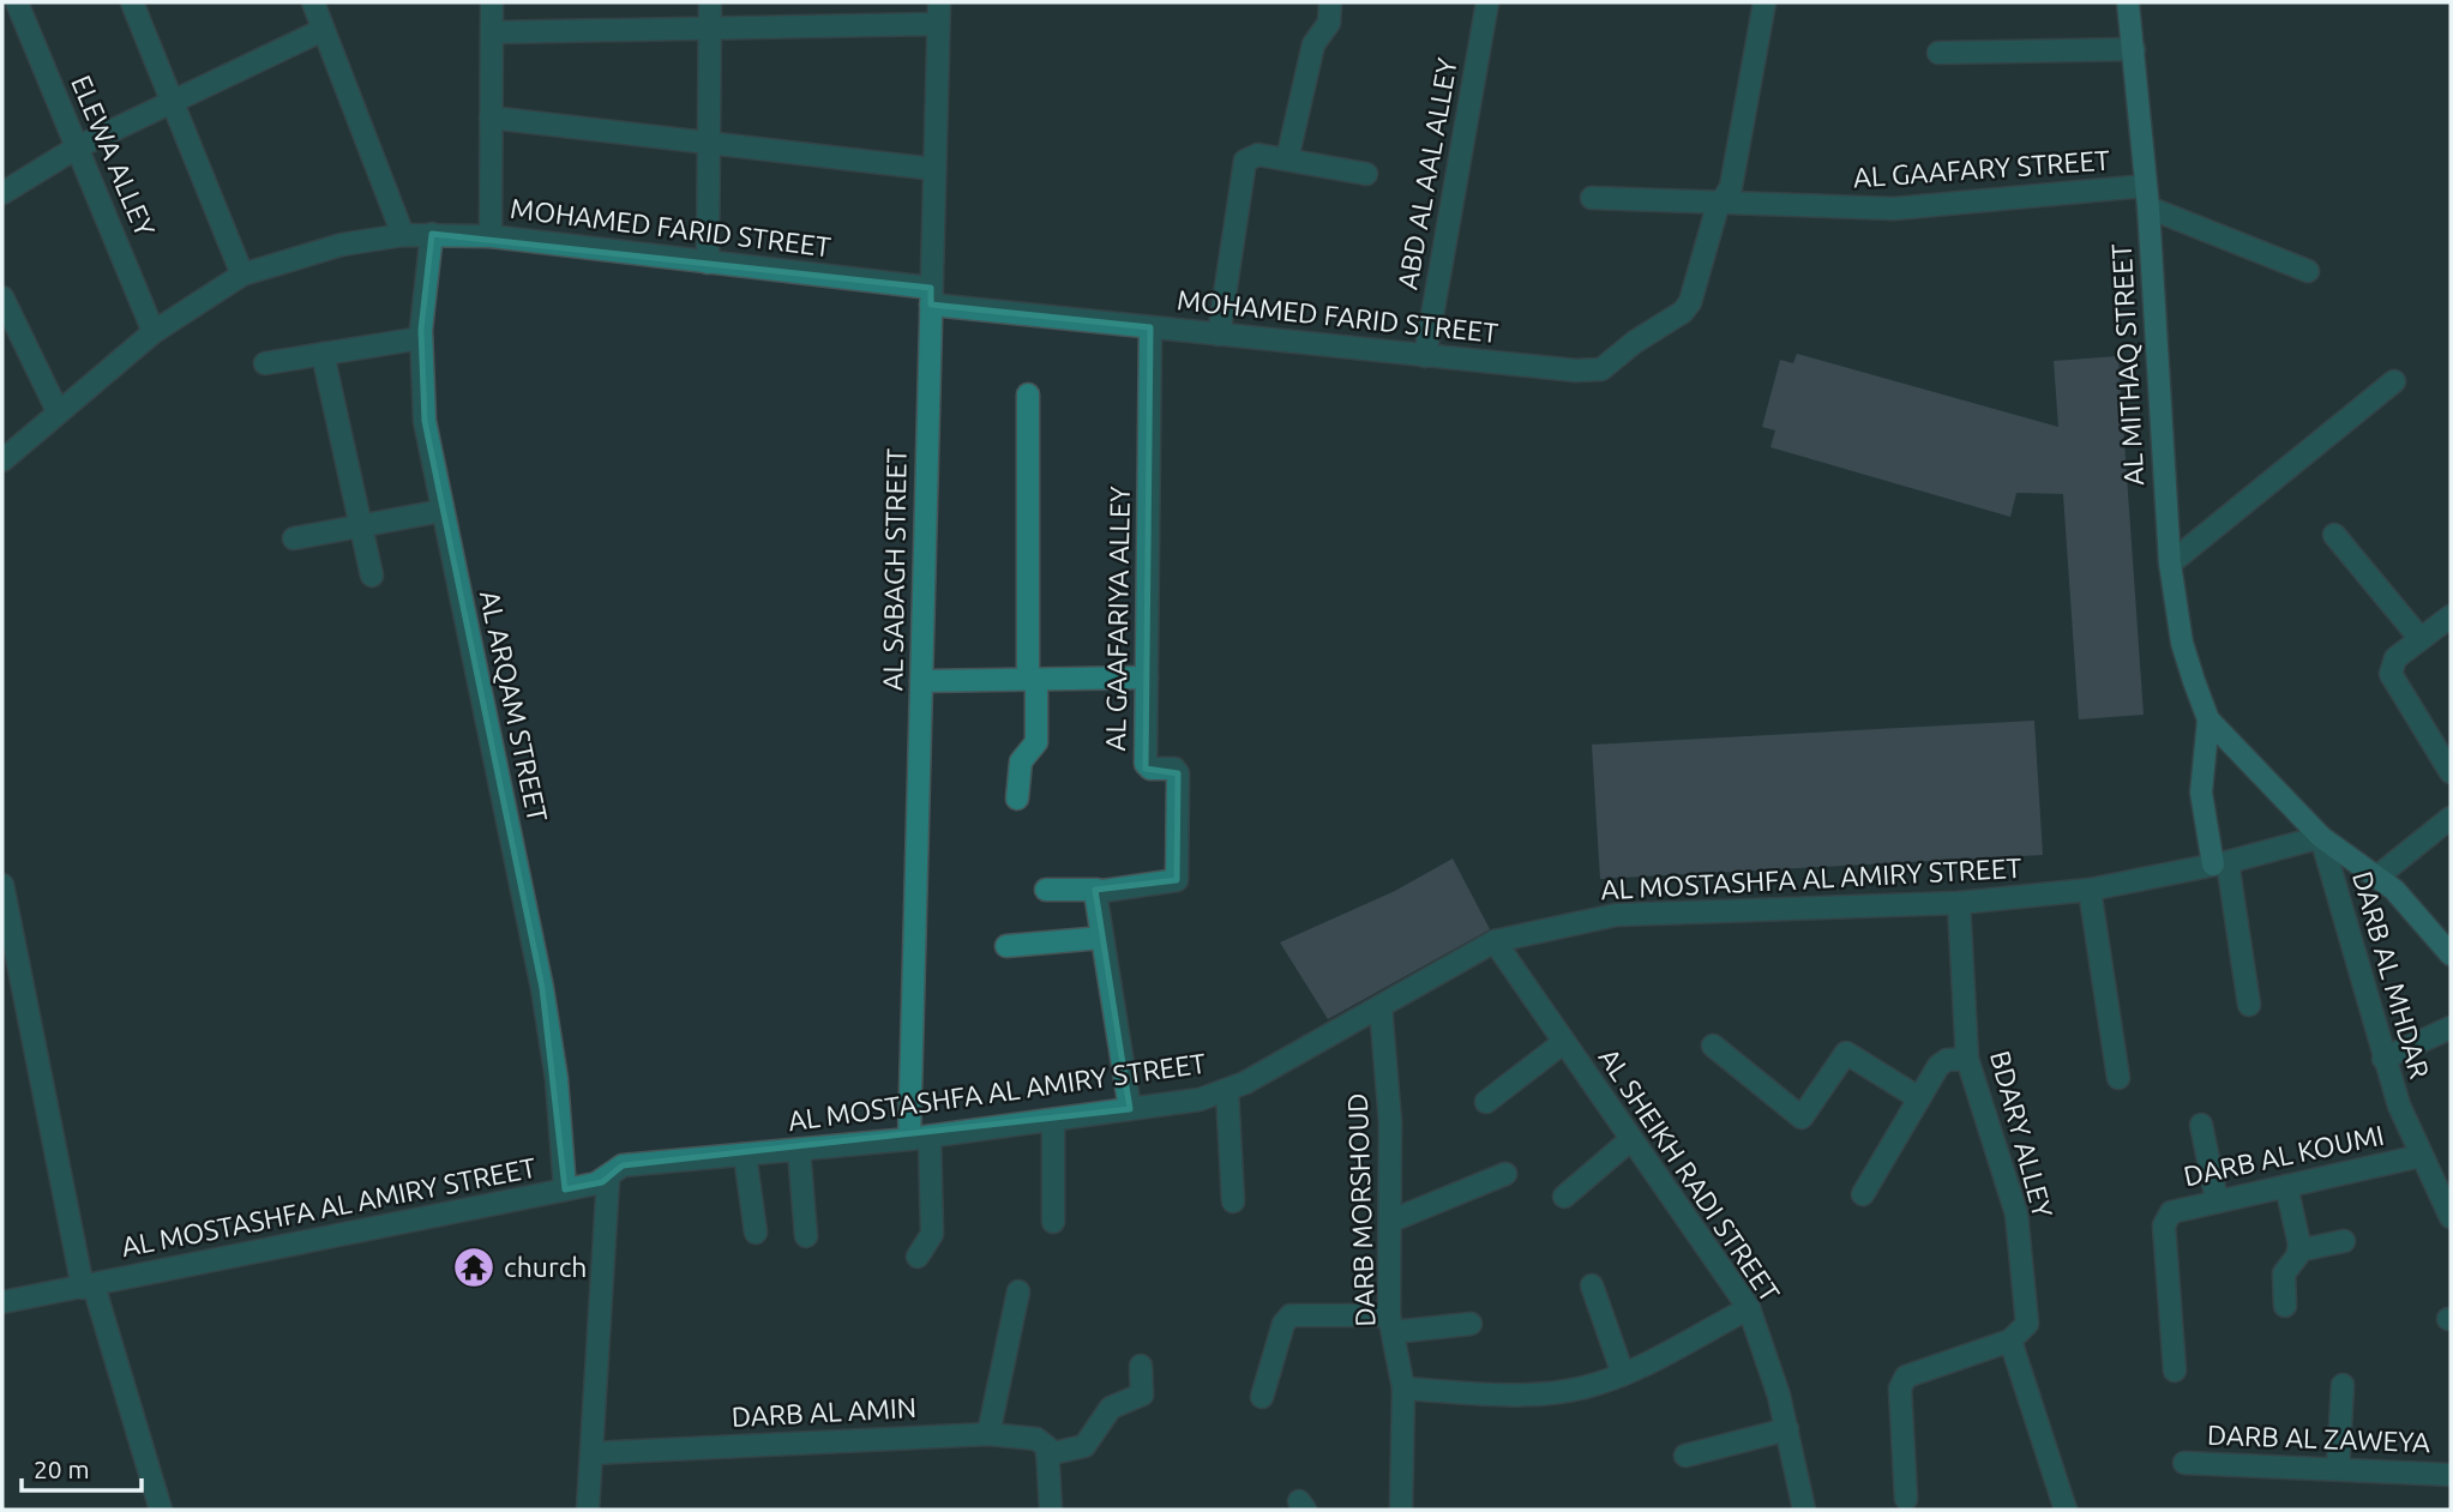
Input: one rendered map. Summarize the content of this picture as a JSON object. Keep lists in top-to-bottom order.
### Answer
{
  "streets": {
    "main road": ["AL MITHAQ STREET"],
    "street": [
      "ELEWA ALLEY",
      "AL GAAFARY STREET",
      "ABD AL AAL ALLEY",
      "MOHAMED FARID STREET",
      "AL SABAGH STREET",
      "AL GAAFARIYA ALLEY",
      "AL ARQAM STREET",
      "AL MOSTASHFA AL AMIRY STREET",
      "DARB AL MHDAR",
      "BDARY ALLEY",
      "DARB AL KOUMI",
      "AL SHEIKH RADI STREET",
      "DARB MORSHOUD",
      "DARB AL AMIN",
      "DARB AL ZAWEYA"
    ]
  },
  "crossings": [
    ["ELEWA ALLEY", "MOHAMED FARID STREET"],
    ["AL GAAFARY STREET", "MOHAMED FARID STREET"],
    ["AL GAAFARY STREET", "AL MITHAQ STREET"],
    ["ABD AL AAL ALLEY", "MOHAMED FARID STREET"],
    ["MOHAMED FARID STREET", "AL SABAGH STREET"],
    ["MOHAMED FARID STREET", "AL GAAFARIYA ALLEY"],
    ["MOHAMED FARID STREET", "AL ARQAM STREET"],
    ["AL MITHAQ STREET", "AL MOSTASHFA AL AMIRY STREET"],
    ["AL MITHAQ STREET", "DARB AL MHDAR"],
    ["AL SABAGH STREET", "AL MOSTASHFA AL AMIRY STREET"],
    ["AL ARQAM STREET", "AL MOSTASHFA AL AMIRY STREET"],
    ["AL MOSTASHFA AL AMIRY STREET", "DARB AL MHDAR"],
    ["AL MOSTASHFA AL AMIRY STREET", "BDARY ALLEY"],
    ["AL MOSTASHFA AL AMIRY STREET", "AL SHEIKH RADI STREET"],
    ["AL MOSTASHFA AL AMIRY STREET", "DARB MORSHOUD"],
    ["DARB AL MHDAR", "DARB AL KOUMI"]
  ],
  "places": {
    "temple": ["church"]
  },
  "scale_bar": "20 m"
}
